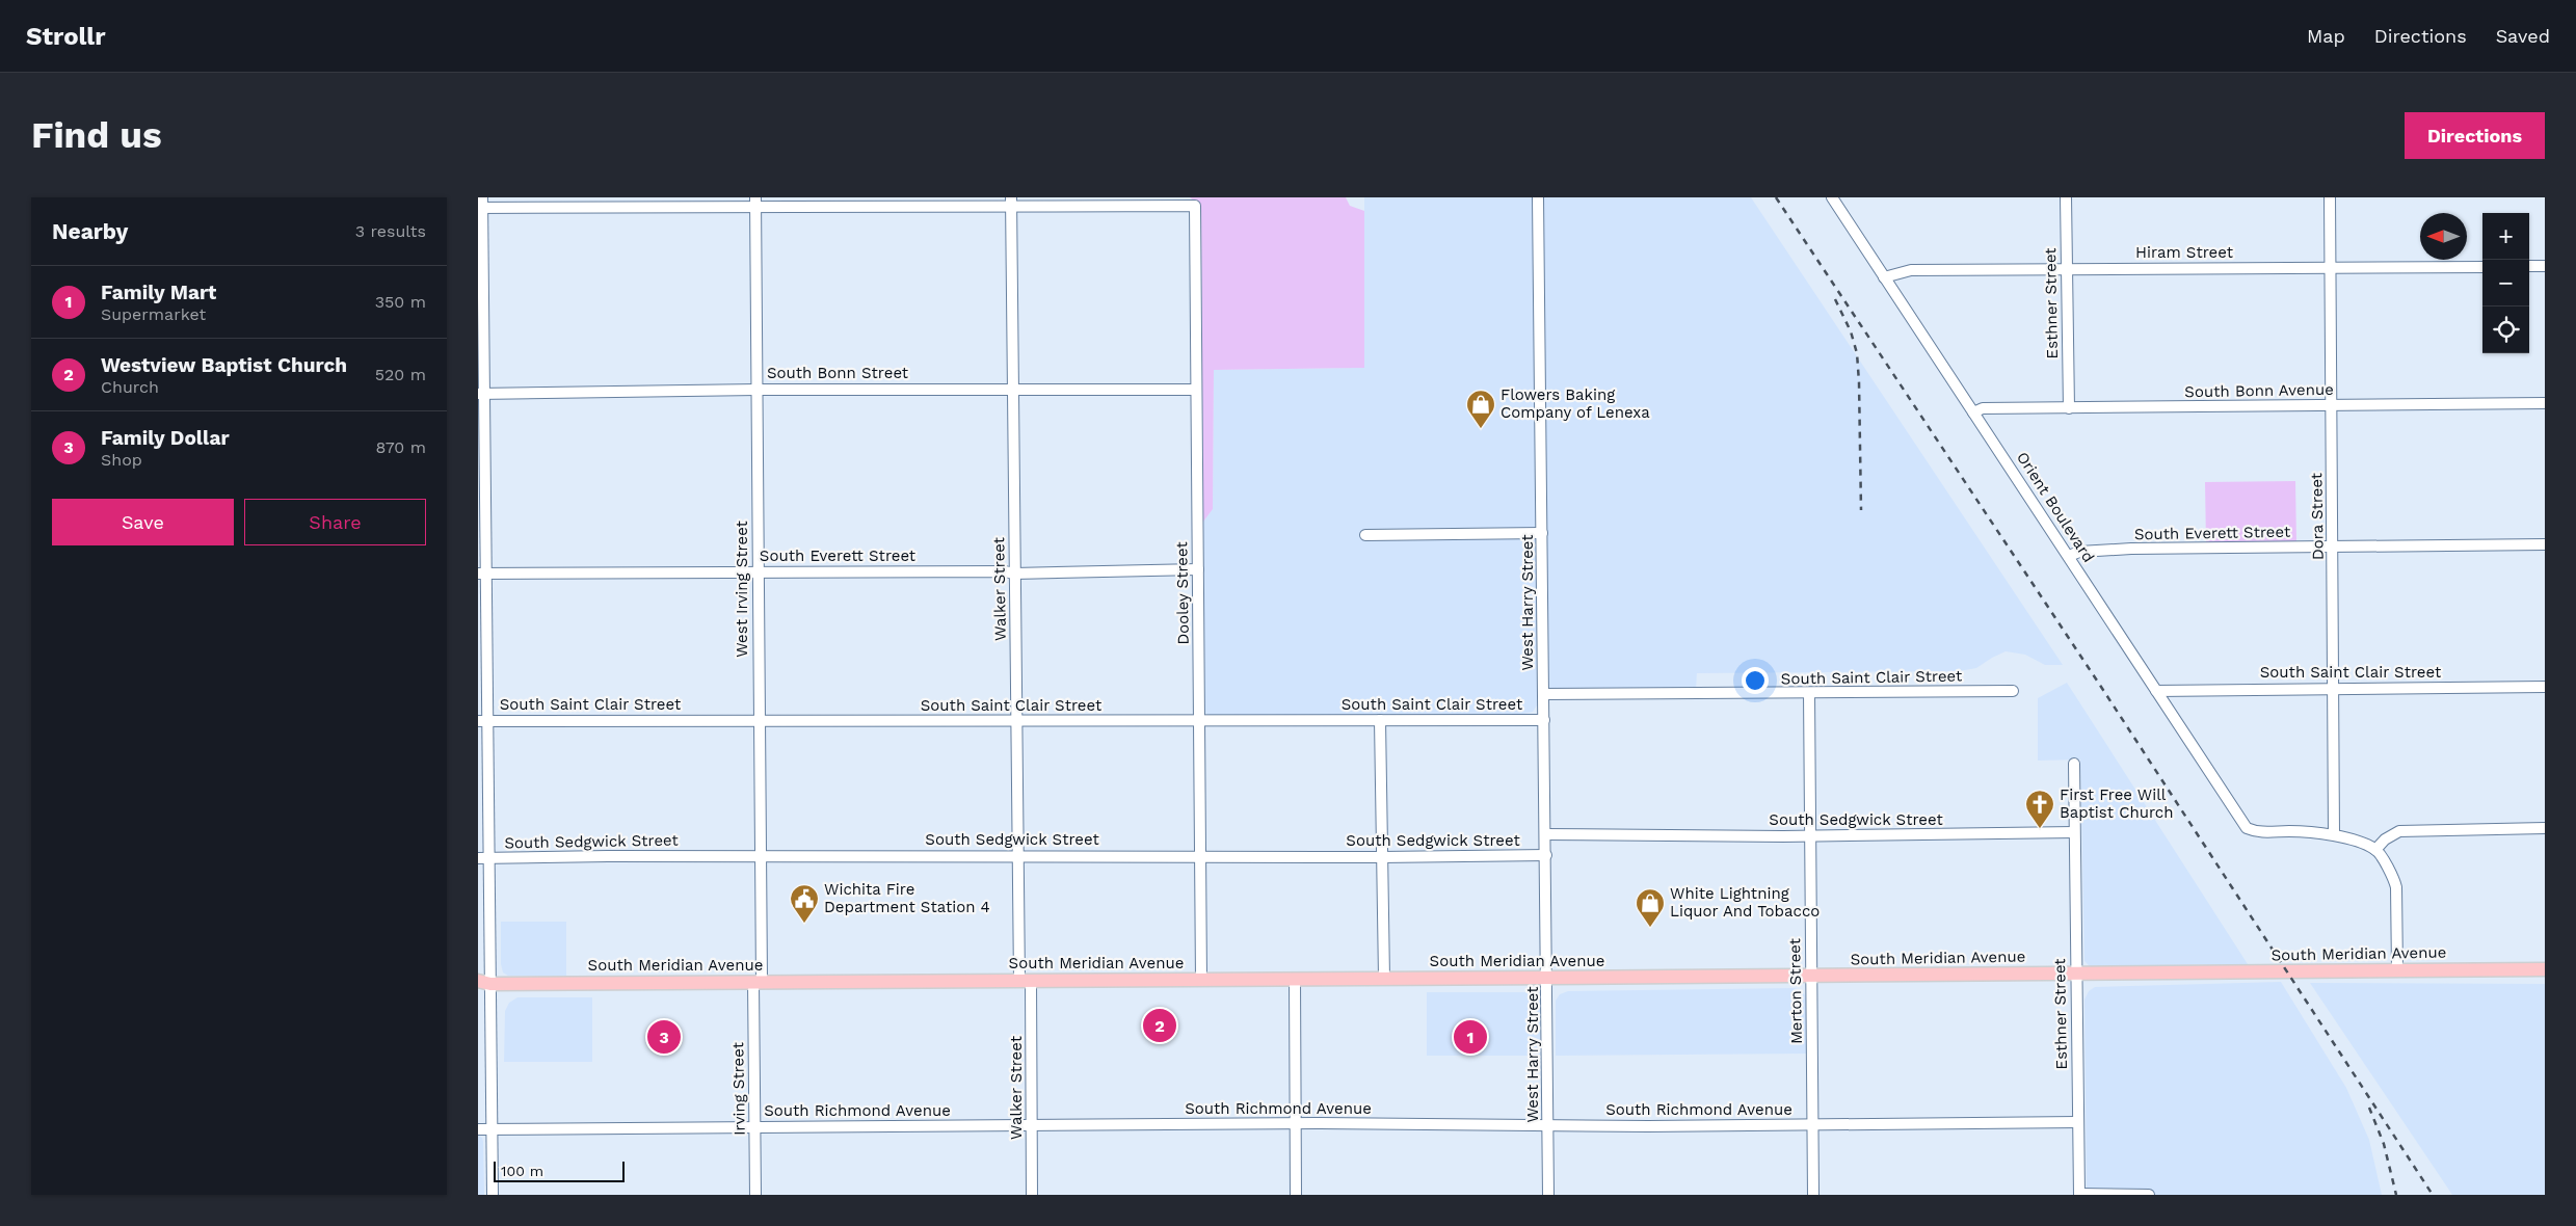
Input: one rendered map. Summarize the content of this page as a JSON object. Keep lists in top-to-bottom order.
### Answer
{
  "streets": {
    "main road": ["South Meridian Avenue"],
    "street": [
      "Hiram Street",
      "Esthner Street",
      "South Bonn Street",
      "South Bonn Avenue",
      "Orient Boulevard",
      "Dora Street",
      "South Everett Street",
      "West Irving Street",
      "Walker Street",
      "Dooley Street",
      "West Harry Street",
      "South Saint Clair Street",
      "South Sedgwick Street",
      "Merton Street",
      "Irving Street",
      "South Richmond Avenue"
    ]
  },
  "crossings": [
    ["Hiram Street", "Esthner Street"],
    ["Hiram Street", "Orient Boulevard"],
    ["Hiram Street", "Dora Street"],
    ["Esthner Street", "South Bonn Avenue"],
    ["Esthner Street", "South Sedgwick Street"],
    ["Esthner Street", "South Meridian Avenue"],
    ["Esthner Street", "South Richmond Avenue"],
    ["South Bonn Street", "West Irving Street"],
    ["South Bonn Street", "Walker Street"],
    ["South Bonn Street", "Dooley Street"],
    ["South Bonn Avenue", "Orient Boulevard"],
    ["South Bonn Avenue", "Dora Street"],
    ["Orient Boulevard", "Dora Street"],
    ["Orient Boulevard", "South Everett Street"],
    ["Orient Boulevard", "South Saint Clair Street"],
    ["Dora Street", "South Everett Street"],
    ["Dora Street", "South Saint Clair Street"],
    ["South Everett Street", "West Irving Street"],
    ["South Everett Street", "Walker Street"],
    ["South Everett Street", "Dooley Street"],
    ["West Irving Street", "South Saint Clair Street"],
    ["West Irving Street", "South Sedgwick Street"],
    ["West Irving Street", "South Meridian Avenue"],
    ["West Irving Street", "Irving Street"],
    ["Walker Street", "Dooley Street"],
    ["Walker Street", "South Saint Clair Street"],
    ["Walker Street", "South Sedgwick Street"],
    ["Walker Street", "South Meridian Avenue"],
    ["Walker Street", "South Richmond Avenue"],
    ["Dooley Street", "South Saint Clair Street"],
    ["Dooley Street", "South Sedgwick Street"],
    ["Dooley Street", "South Meridian Avenue"],
    ["West Harry Street", "South Saint Clair Street"],
    ["West Harry Street", "South Sedgwick Street"],
    ["West Harry Street", "South Meridian Avenue"],
    ["West Harry Street", "South Richmond Avenue"],
    ["South Saint Clair Street", "Merton Street"],
    ["South Sedgwick Street", "Merton Street"],
    ["South Meridian Avenue", "Merton Street"],
    ["South Meridian Avenue", "Irving Street"],
    ["Merton Street", "South Richmond Avenue"],
    ["Irving Street", "South Richmond Avenue"]
  ],
  "places": {
    "shop": ["Flowers Baking Company of Lenexa", "White Lightning Liquor And Tobacco"],
    "church": ["First Free Will Baptist Church"],
    "public building": ["Wichita Fire Department Station 4"]
  },
  "scale_bar": "100 m",
  "north": "left",
  "page": {
    "header": "Strollr",
    "nav": ["Map", "Directions", "Saved"],
    "buttons": [
      "Directions",
      ["Save", "Share"]
    ],
    "title": "Find us",
    "heading": ["Nearby", "3 results"],
    "map_buttons": ["+", "−"],
    "list": [
      {
        "mark": "1",
        "name": "Family Mart",
        "note": "Supermarket",
        "value": "350 m"
      },
      {
        "mark": "2",
        "name": "Westview Baptist Church",
        "note": "Church",
        "value": "520 m"
      },
      {
        "mark": "3",
        "name": "Family Dollar",
        "note": "Shop",
        "value": "870 m"
      }
    ],
    "pins": ["2", "1", "3"],
    "scale": "100 m"
  }
}
